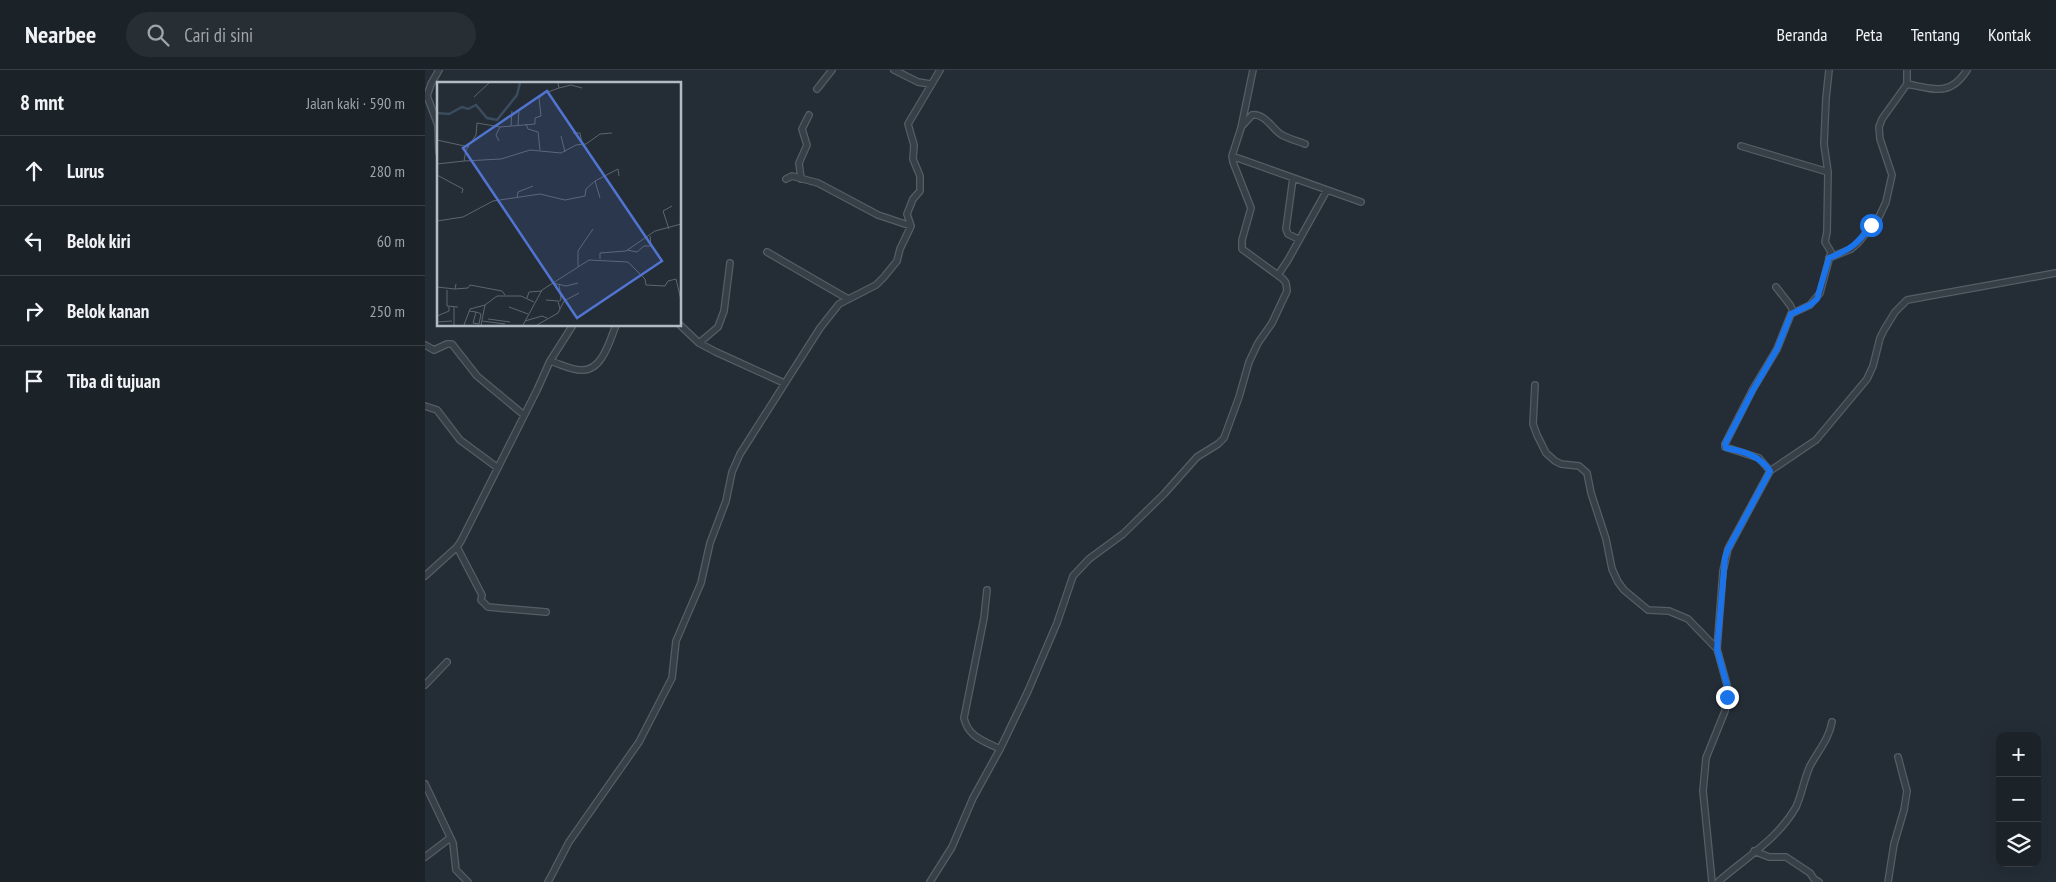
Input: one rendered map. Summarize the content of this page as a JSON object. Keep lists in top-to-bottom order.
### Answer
{
  "page": {
    "header": "Nearbee",
    "search": "Cari di sini",
    "nav": [
      "Beranda",
      "Peta",
      "Tentang",
      "Kontak"
    ],
    "heading": ["8 mnt", "Jalan kaki · 590 m"],
    "list": [
      ["Lurus", "280 m"],
      ["Belok kiri", "60 m"],
      ["Belok kanan", "250 m"],
      "Tiba di tujuan"
    ],
    "map_buttons": ["+", "−"]
  }
}
